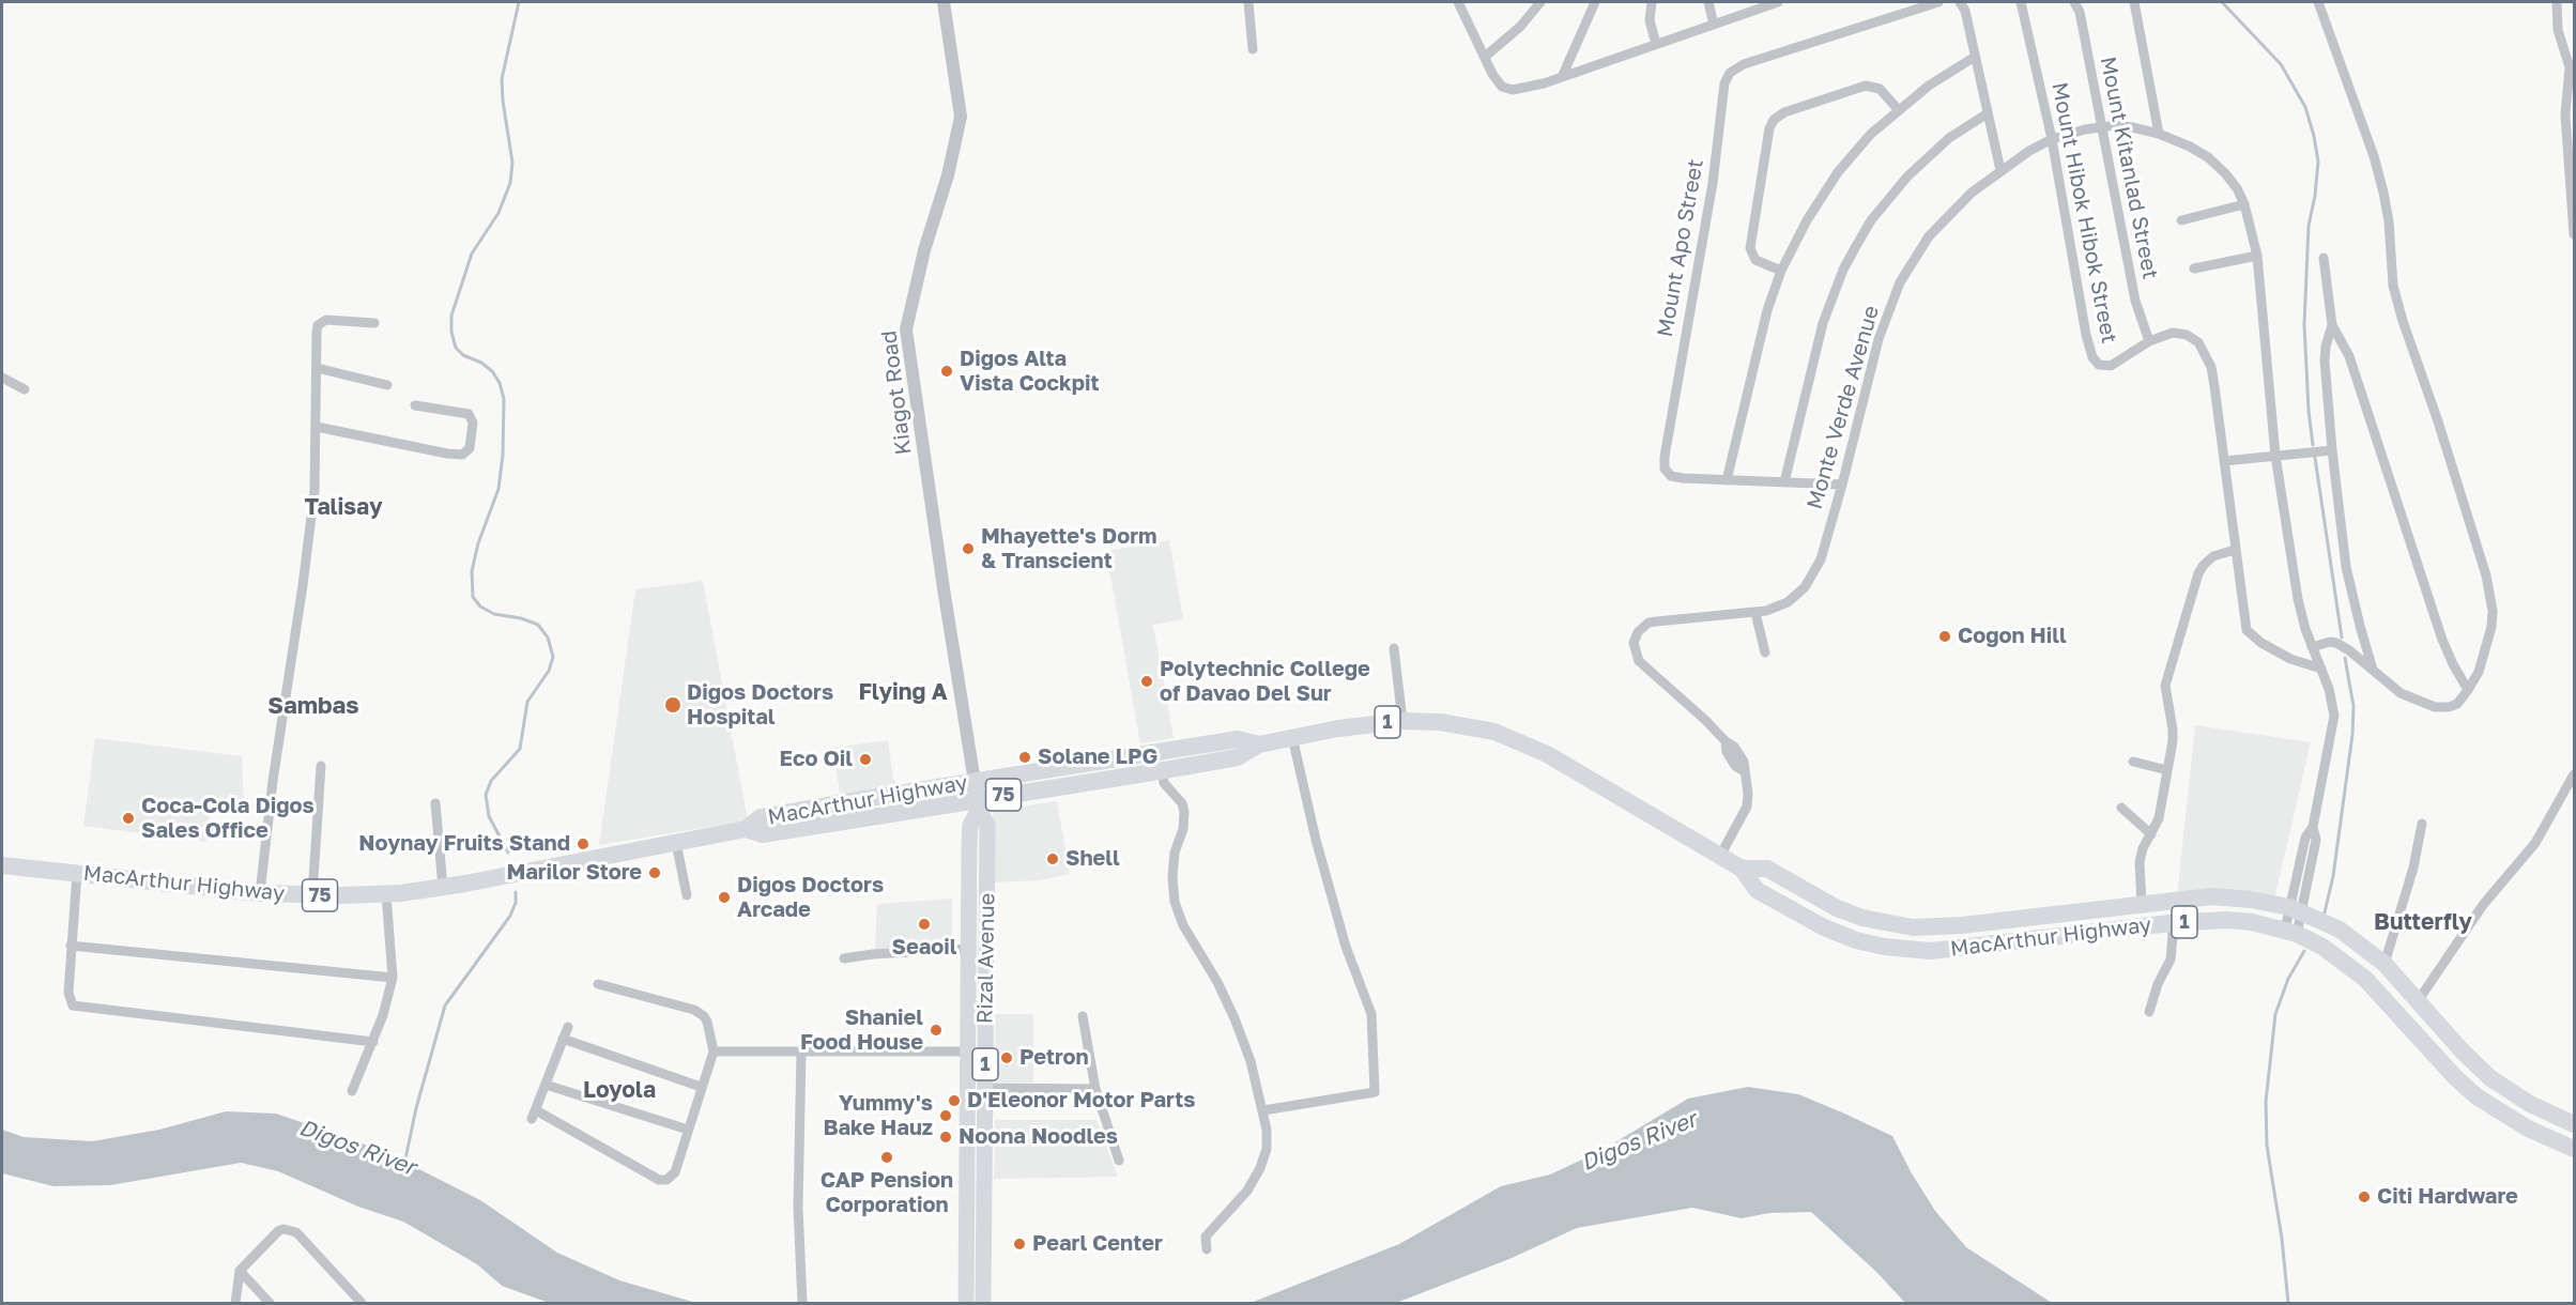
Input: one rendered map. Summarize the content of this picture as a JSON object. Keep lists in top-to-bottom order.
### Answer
{
  "streets": {
    "highway": ["1", "75", "MacArthur Highway"],
    "main road": ["Rizal Avenue"],
    "street": [
      "Mount Kitanlad Street",
      "Mount Hibok Hibok Street",
      "Mount Apo Street",
      "Kiagot Road",
      "Monte Verde Avenue"
    ]
  },
  "crossings": [
    ["Mount Kitanlad Street", "Mount Hibok Hibok Street"],
    ["Mount Kitanlad Street", "Monte Verde Avenue"],
    ["Mount Hibok Hibok Street", "Monte Verde Avenue"],
    ["Mount Apo Street", "Monte Verde Avenue"],
    ["Kiagot Road", "MacArthur Highway"],
    ["Kiagot Road", "Rizal Avenue"],
    ["Monte Verde Avenue", "MacArthur Highway"],
    ["MacArthur Highway", "Rizal Avenue"]
  ],
  "districts": [
    "Talisay",
    "Flying A",
    "Sambas",
    "Butterfly",
    "Loyola"
  ],
  "water": ["Digos River"],
  "places": [
    "Digos Alta Vista Cockpit",
    "Mhayette's Dorm & Transcient",
    "Cogon Hill",
    "Polytechnic College of Davao Del Sur",
    "Digos Doctors Hospital",
    "Solane LPG",
    "Eco Oil",
    "Coca-Cola Digos Sales Office",
    "Noynay Fruits Stand",
    "Shell",
    "Marilor Store",
    "Digos Doctors Arcade",
    "Seaoil",
    "Shaniel Food House",
    "Petron",
    "D'Eleonor Motor Parts",
    "Yummy's Bake Hauz",
    "Noona Noodles",
    "CAP Pension Corporation",
    "Citi Hardware",
    "Pearl Center"
  ]
}
